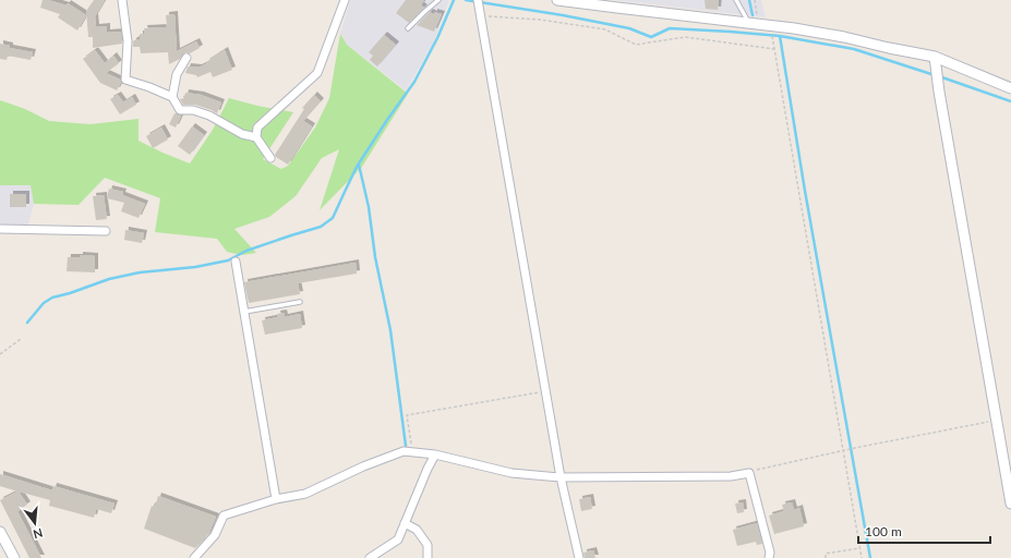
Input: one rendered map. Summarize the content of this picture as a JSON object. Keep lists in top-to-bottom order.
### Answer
{
  "scale_bar": "100 m",
  "north": "bottom"
}
